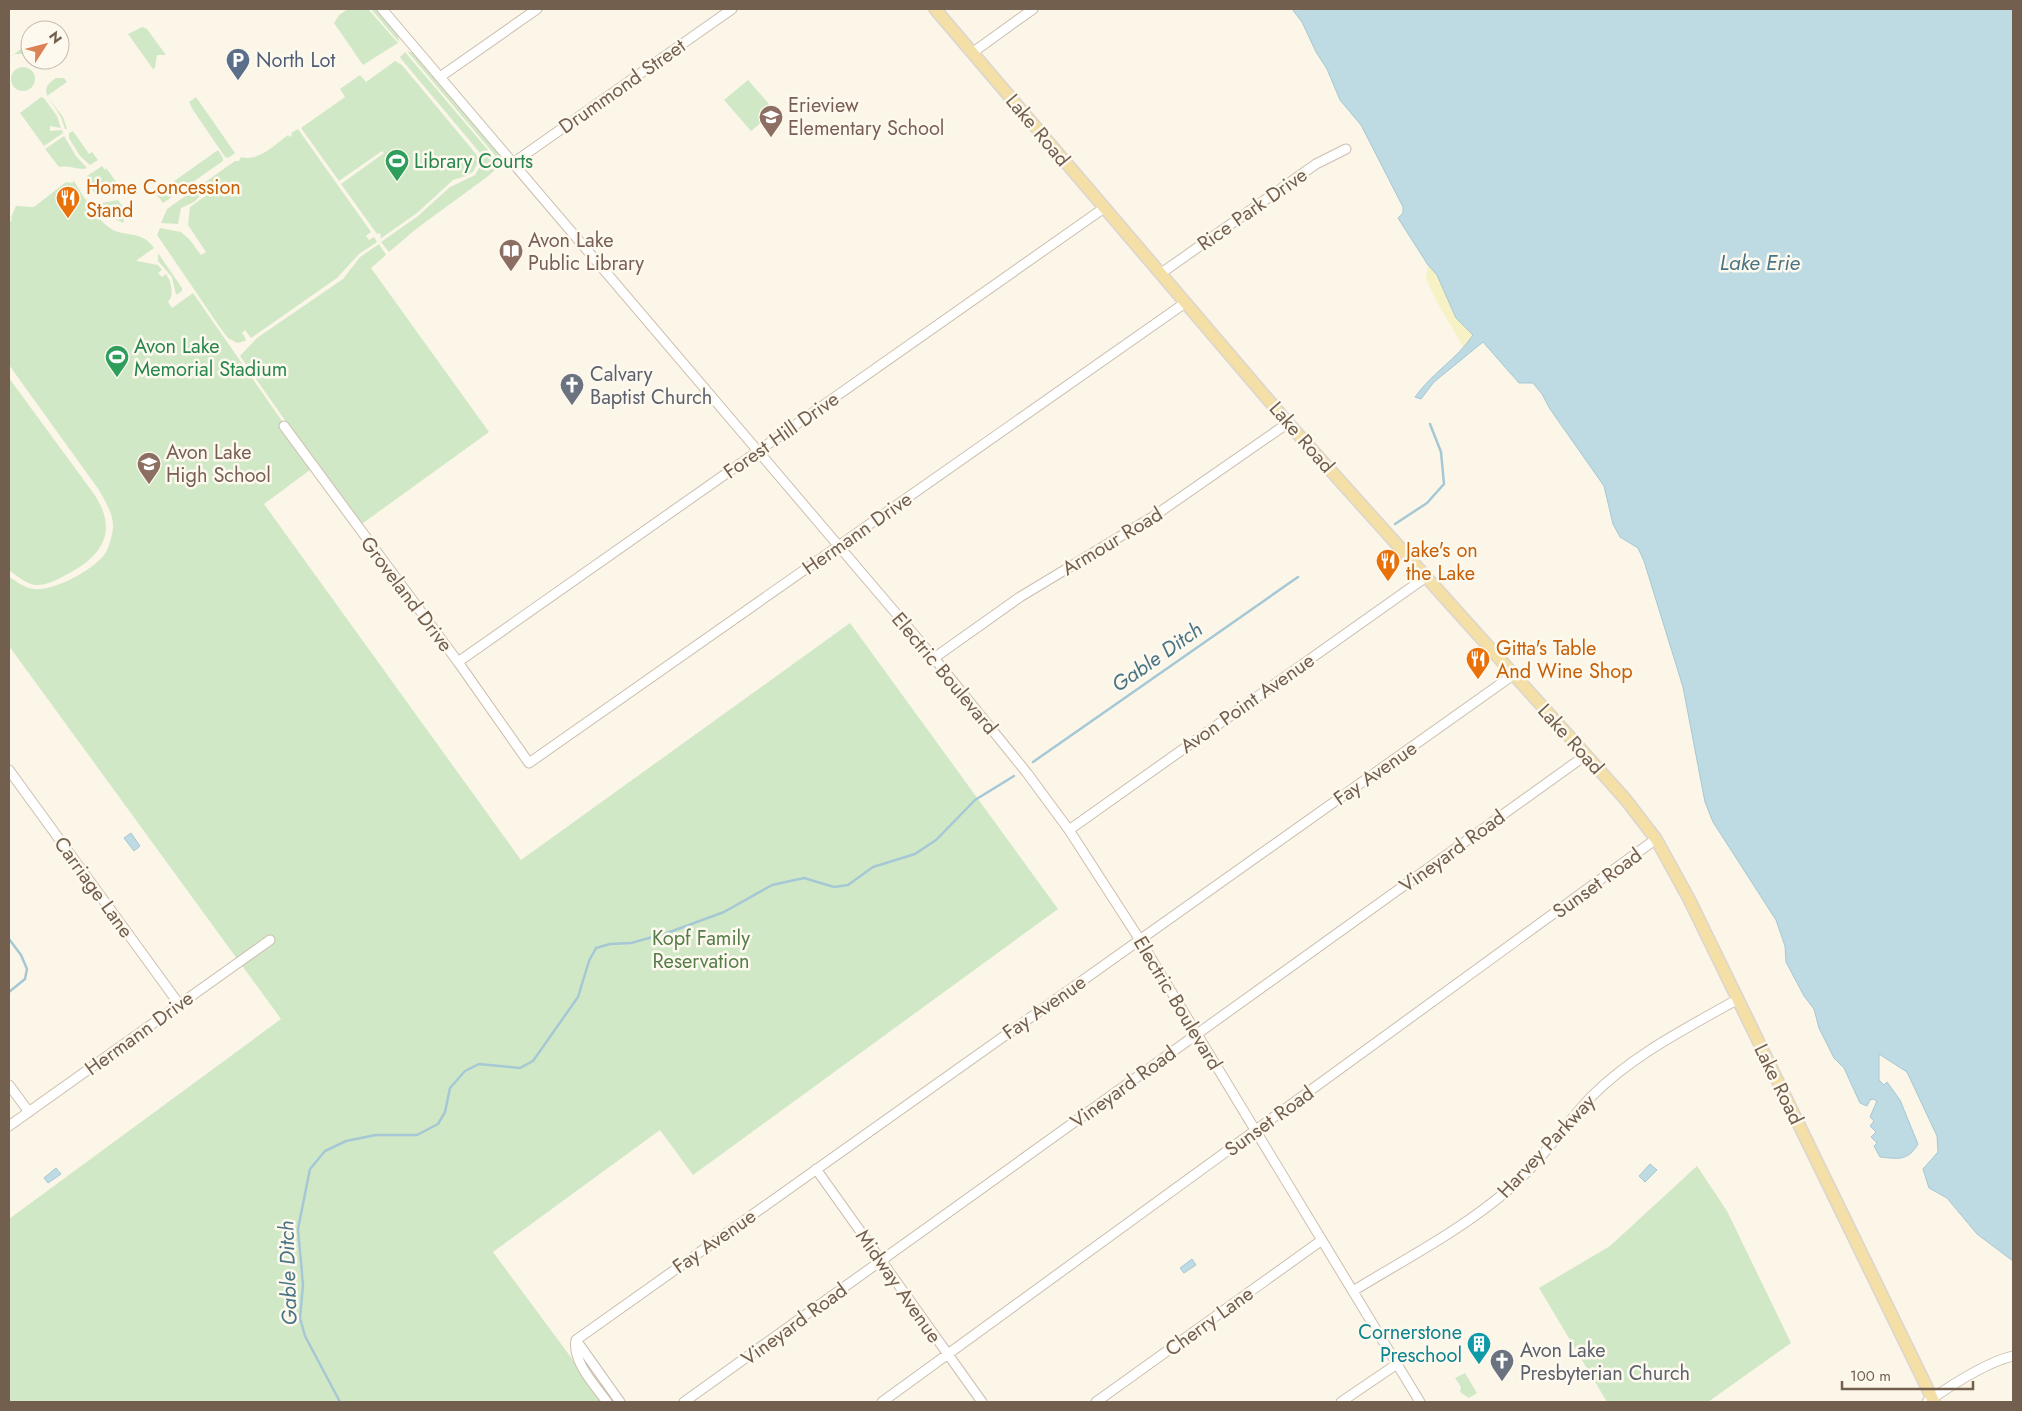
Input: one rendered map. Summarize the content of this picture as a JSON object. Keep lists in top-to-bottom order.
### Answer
{
  "streets": {
    "main road": ["Lake Road"],
    "street": [
      "Drummond Street",
      "Rice Park Drive",
      "Forest Hill Drive",
      "Hermann Drive",
      "Armour Road",
      "Groveland Drive",
      "Electric Boulevard",
      "Avon Point Avenue",
      "Fay Avenue",
      "Vineyard Road",
      "Sunset Road",
      "Carriage Lane",
      "Harvey Parkway",
      "Midway Avenue",
      "Cherry Lane"
    ]
  },
  "crossings": [
    ["Drummond Street", "Electric Boulevard"],
    ["Lake Road", "Rice Park Drive"],
    ["Lake Road", "Forest Hill Drive"],
    ["Lake Road", "Hermann Drive"],
    ["Lake Road", "Armour Road"],
    ["Lake Road", "Avon Point Avenue"],
    ["Lake Road", "Fay Avenue"],
    ["Lake Road", "Vineyard Road"],
    ["Lake Road", "Sunset Road"],
    ["Lake Road", "Harvey Parkway"],
    ["Forest Hill Drive", "Groveland Drive"],
    ["Forest Hill Drive", "Electric Boulevard"],
    ["Hermann Drive", "Groveland Drive"],
    ["Hermann Drive", "Electric Boulevard"],
    ["Hermann Drive", "Carriage Lane"],
    ["Armour Road", "Electric Boulevard"],
    ["Electric Boulevard", "Avon Point Avenue"],
    ["Electric Boulevard", "Fay Avenue"],
    ["Electric Boulevard", "Vineyard Road"],
    ["Electric Boulevard", "Sunset Road"],
    ["Electric Boulevard", "Harvey Parkway"],
    ["Electric Boulevard", "Cherry Lane"],
    ["Fay Avenue", "Midway Avenue"],
    ["Vineyard Road", "Midway Avenue"],
    ["Sunset Road", "Midway Avenue"]
  ],
  "water": ["Lake Erie", "Gable Ditch"],
  "parks": ["Kopf Family Reservation"],
  "places": {
    "parking": ["North Lot"],
    "school or university": ["Erieview Elementary School", "Avon Lake High School"],
    "sports": ["Library Courts", "Avon Lake Memorial Stadium"],
    "restaurant": ["Home Concession Stand", "Jake's on the Lake", "Gitta's Table And Wine Shop"],
    "library": ["Avon Lake Public Library"],
    "church": ["Calvary Baptist Church", "Avon Lake Presbyterian Church"],
    "building": ["Cornerstone Preschool"]
  },
  "scale_bar": "100 m",
  "north": "top right"
}
